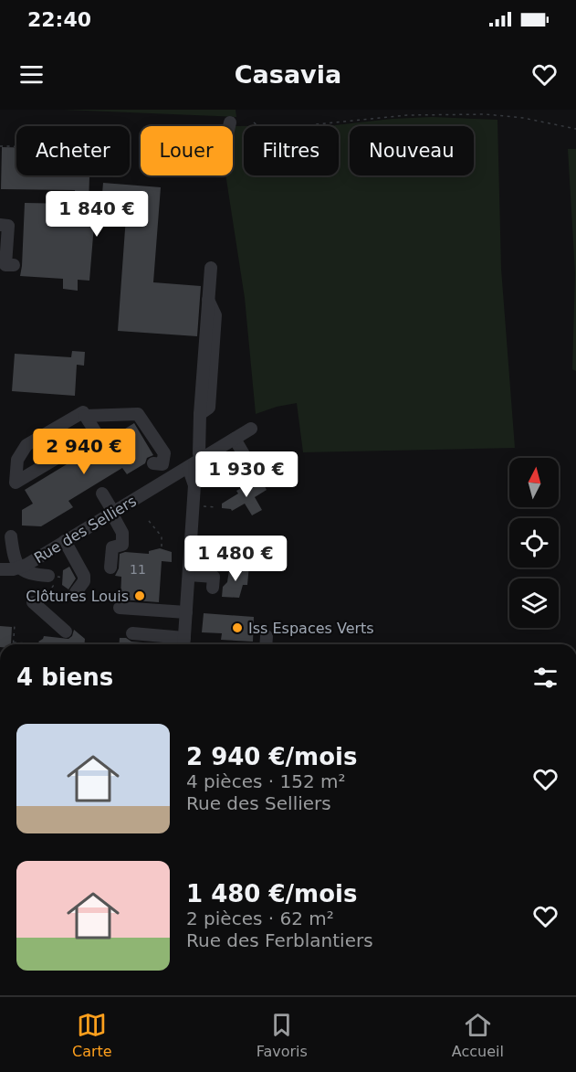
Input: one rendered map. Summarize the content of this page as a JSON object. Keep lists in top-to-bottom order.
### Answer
{
  "streets": {
    "street": ["Rue des Selliers"]
  },
  "places": ["Clôtures Louis", "Iss Espaces Verts"],
  "house_numbers": ["11"],
  "north": "top",
  "page": {
    "status": "22:40",
    "header": "Casavia",
    "chip": [
      "Acheter",
      "Louer",
      "Filtres",
      "Nouveau"
    ],
    "price": [
      "1 840 €",
      "2 940 €",
      "1 930 €",
      "1 480 €"
    ],
    "heading": "4 biens",
    "list": [
      {
        "name": "2 940 €/mois",
        "note": "4 pièces · 152 m² · Rue des Selliers"
      },
      {
        "name": "1 480 €/mois",
        "note": "2 pièces · 62 m² · Rue des Ferblantiers"
      }
    ],
    "tabs": ["Carte", "Favoris", "Accueil"]
  }
}
